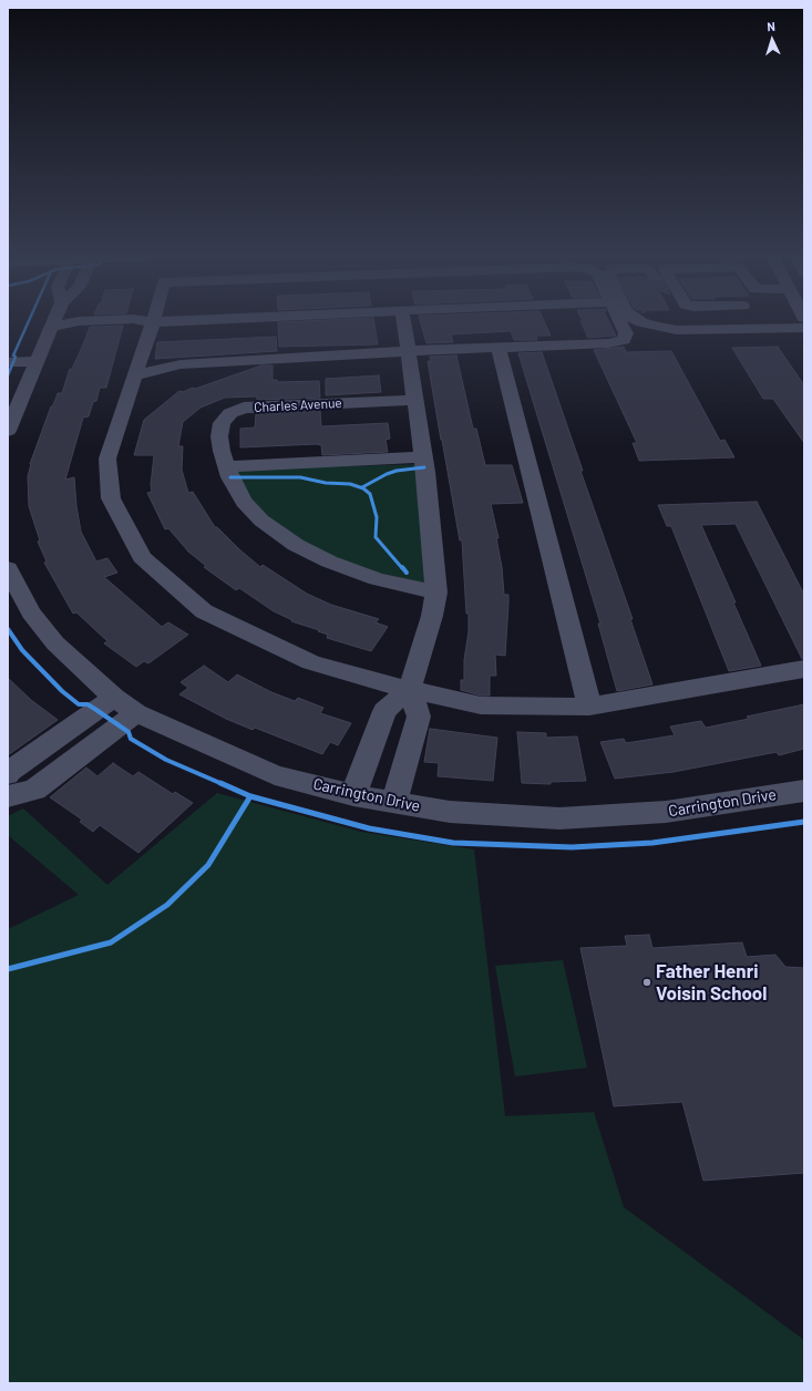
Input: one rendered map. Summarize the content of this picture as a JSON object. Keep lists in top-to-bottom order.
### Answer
{
  "streets": {
    "street": ["Charles Avenue", "Carrington Drive"]
  },
  "places": ["Father Henri Voisin School"],
  "north": "top"
}
